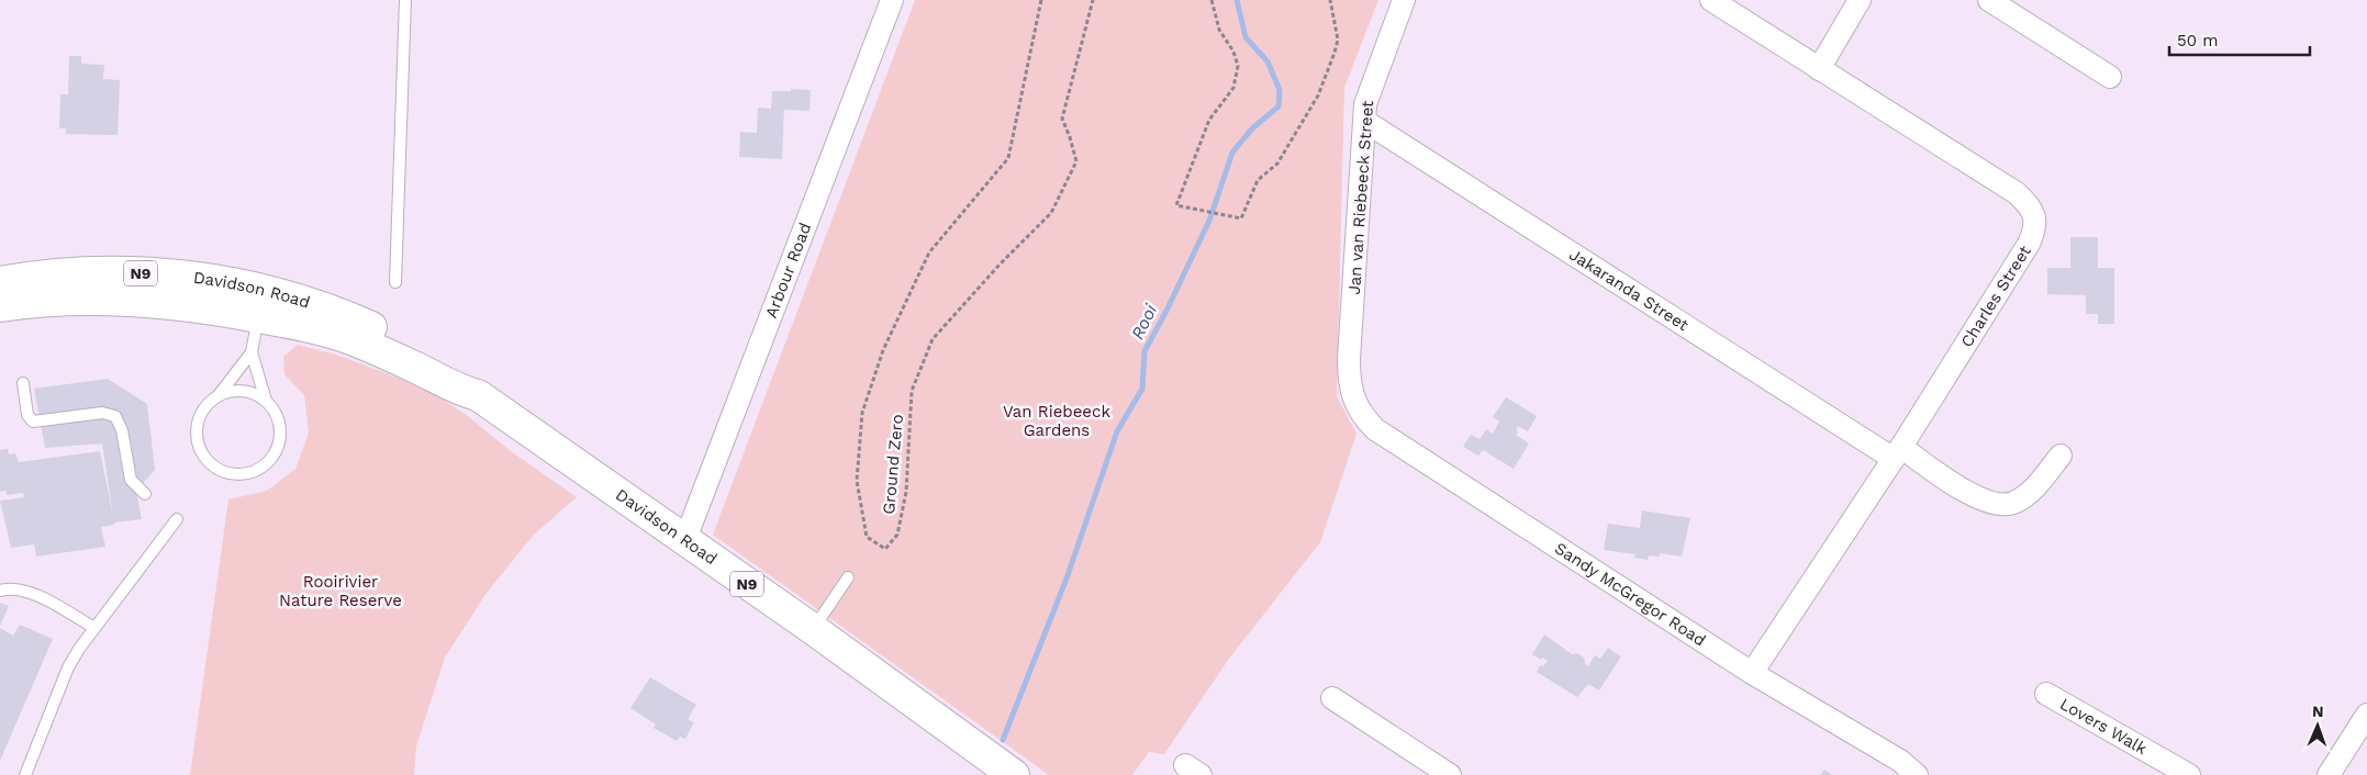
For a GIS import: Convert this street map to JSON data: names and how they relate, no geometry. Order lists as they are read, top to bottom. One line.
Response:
{"streets":{"highway":["N9","Davidson Road"],"street":["Jan van Riebeeck Street","Arbour Road","Jakaranda Street","Charles Street","Sandy McGregor Road","Lovers Walk"],"path":["Ground Zero"]},"crossings":[["Jan van Riebeeck Street","Jakaranda Street"],["Jan van Riebeeck Street","Sandy McGregor Road"],["Arbour Road","Davidson Road"],["Jakaranda Street","Charles Street"],["Charles Street","Sandy McGregor Road"]],"water":["Rooi"],"parks":["Van Riebeeck Gardens","Rooirivier Nature Reserve"],"scale_bar":"50 m","north":"top"}
